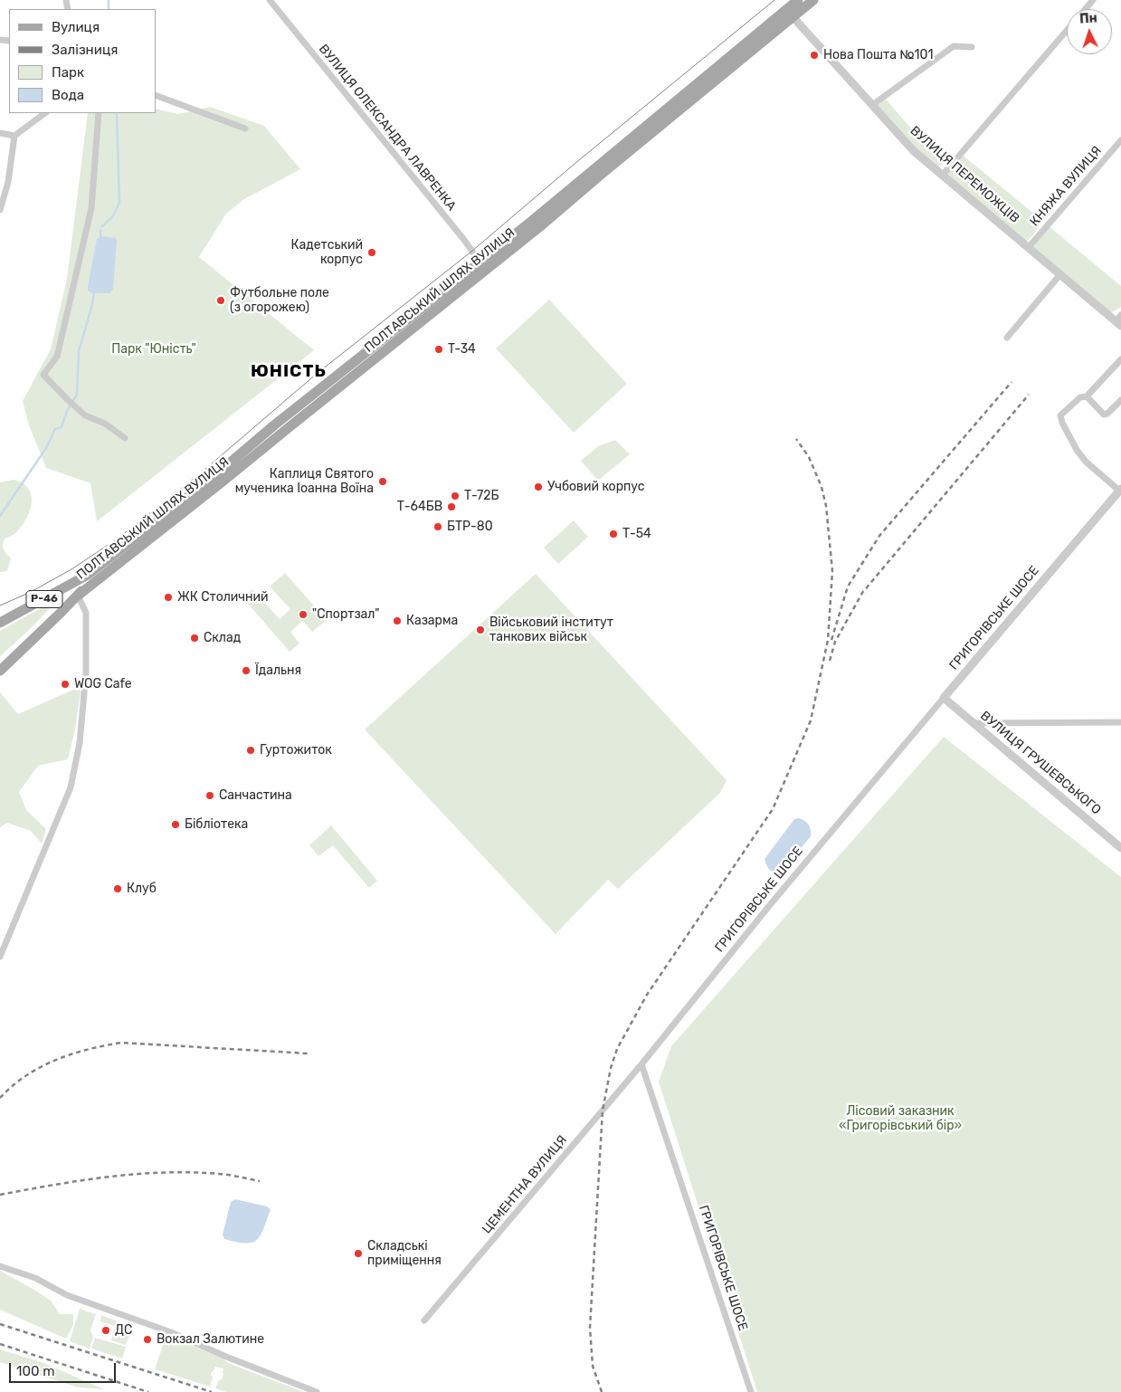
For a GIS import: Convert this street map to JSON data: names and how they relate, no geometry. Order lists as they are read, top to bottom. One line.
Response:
{"streets":{"main road":["ПОЛТАВСЬКИЙ ШЛЯХ ВУЛИЦЯ","Р-46"],"street":["ВУЛИЦЯ ОЛЕКСАНДРА ЛАВРЕНКА","ВУЛИЦЯ ПЕРЕМОЖЦІВ","КНЯЖА ВУЛИЦЯ","ГРИГОРІВСЬКЕ ШОСЕ","ВУЛИЦЯ ГРУШЕВСЬКОГО","ЦЕМЕНТНА ВУЛИЦЯ"]},"crossings":[["ВУЛИЦЯ ОЛЕКСАНДРА ЛАВРЕНКА","ПОЛТАВСЬКИЙ ШЛЯХ ВУЛИЦЯ"],["ВУЛИЦЯ ПЕРЕМОЖЦІВ","КНЯЖА ВУЛИЦЯ"],["ВУЛИЦЯ ПЕРЕМОЖЦІВ","ПОЛТАВСЬКИЙ ШЛЯХ ВУЛИЦЯ"],["ПОЛТАВСЬКИЙ ШЛЯХ ВУЛИЦЯ","Р-46"],["ГРИГОРІВСЬКЕ ШОСЕ","ВУЛИЦЯ ГРУШЕВСЬКОГО"],["ГРИГОРІВСЬКЕ ШОСЕ","ЦЕМЕНТНА ВУЛИЦЯ"]],"districts":["ЮНІСТЬ"],"parks":["Парк \"Юність\"","Лісовий заказник «Григорівський бір»"],"places":["Нова Пошта №101","Кадетський корпус","Футбольне поле (з огорожею)","T-34","Каплиця Святого мученика Іоанна Воїна","Учбовий корпус","Т-72Б","Т-64БВ","БТР-80","Т-54","ЖК Столичний","\"Спортзал\"","Казарма","Військовий інститут танкових військ","Склад","Їдальня","WOG Cafe","Гуртожиток","Санчастина","Бібліотека","Клуб","Складські приміщення","ДС","Вокзал Залютине"],"legend":["Вулиця","Залізниця","Парк","Вода"],"scale_bar":"100 m","north":"top"}
